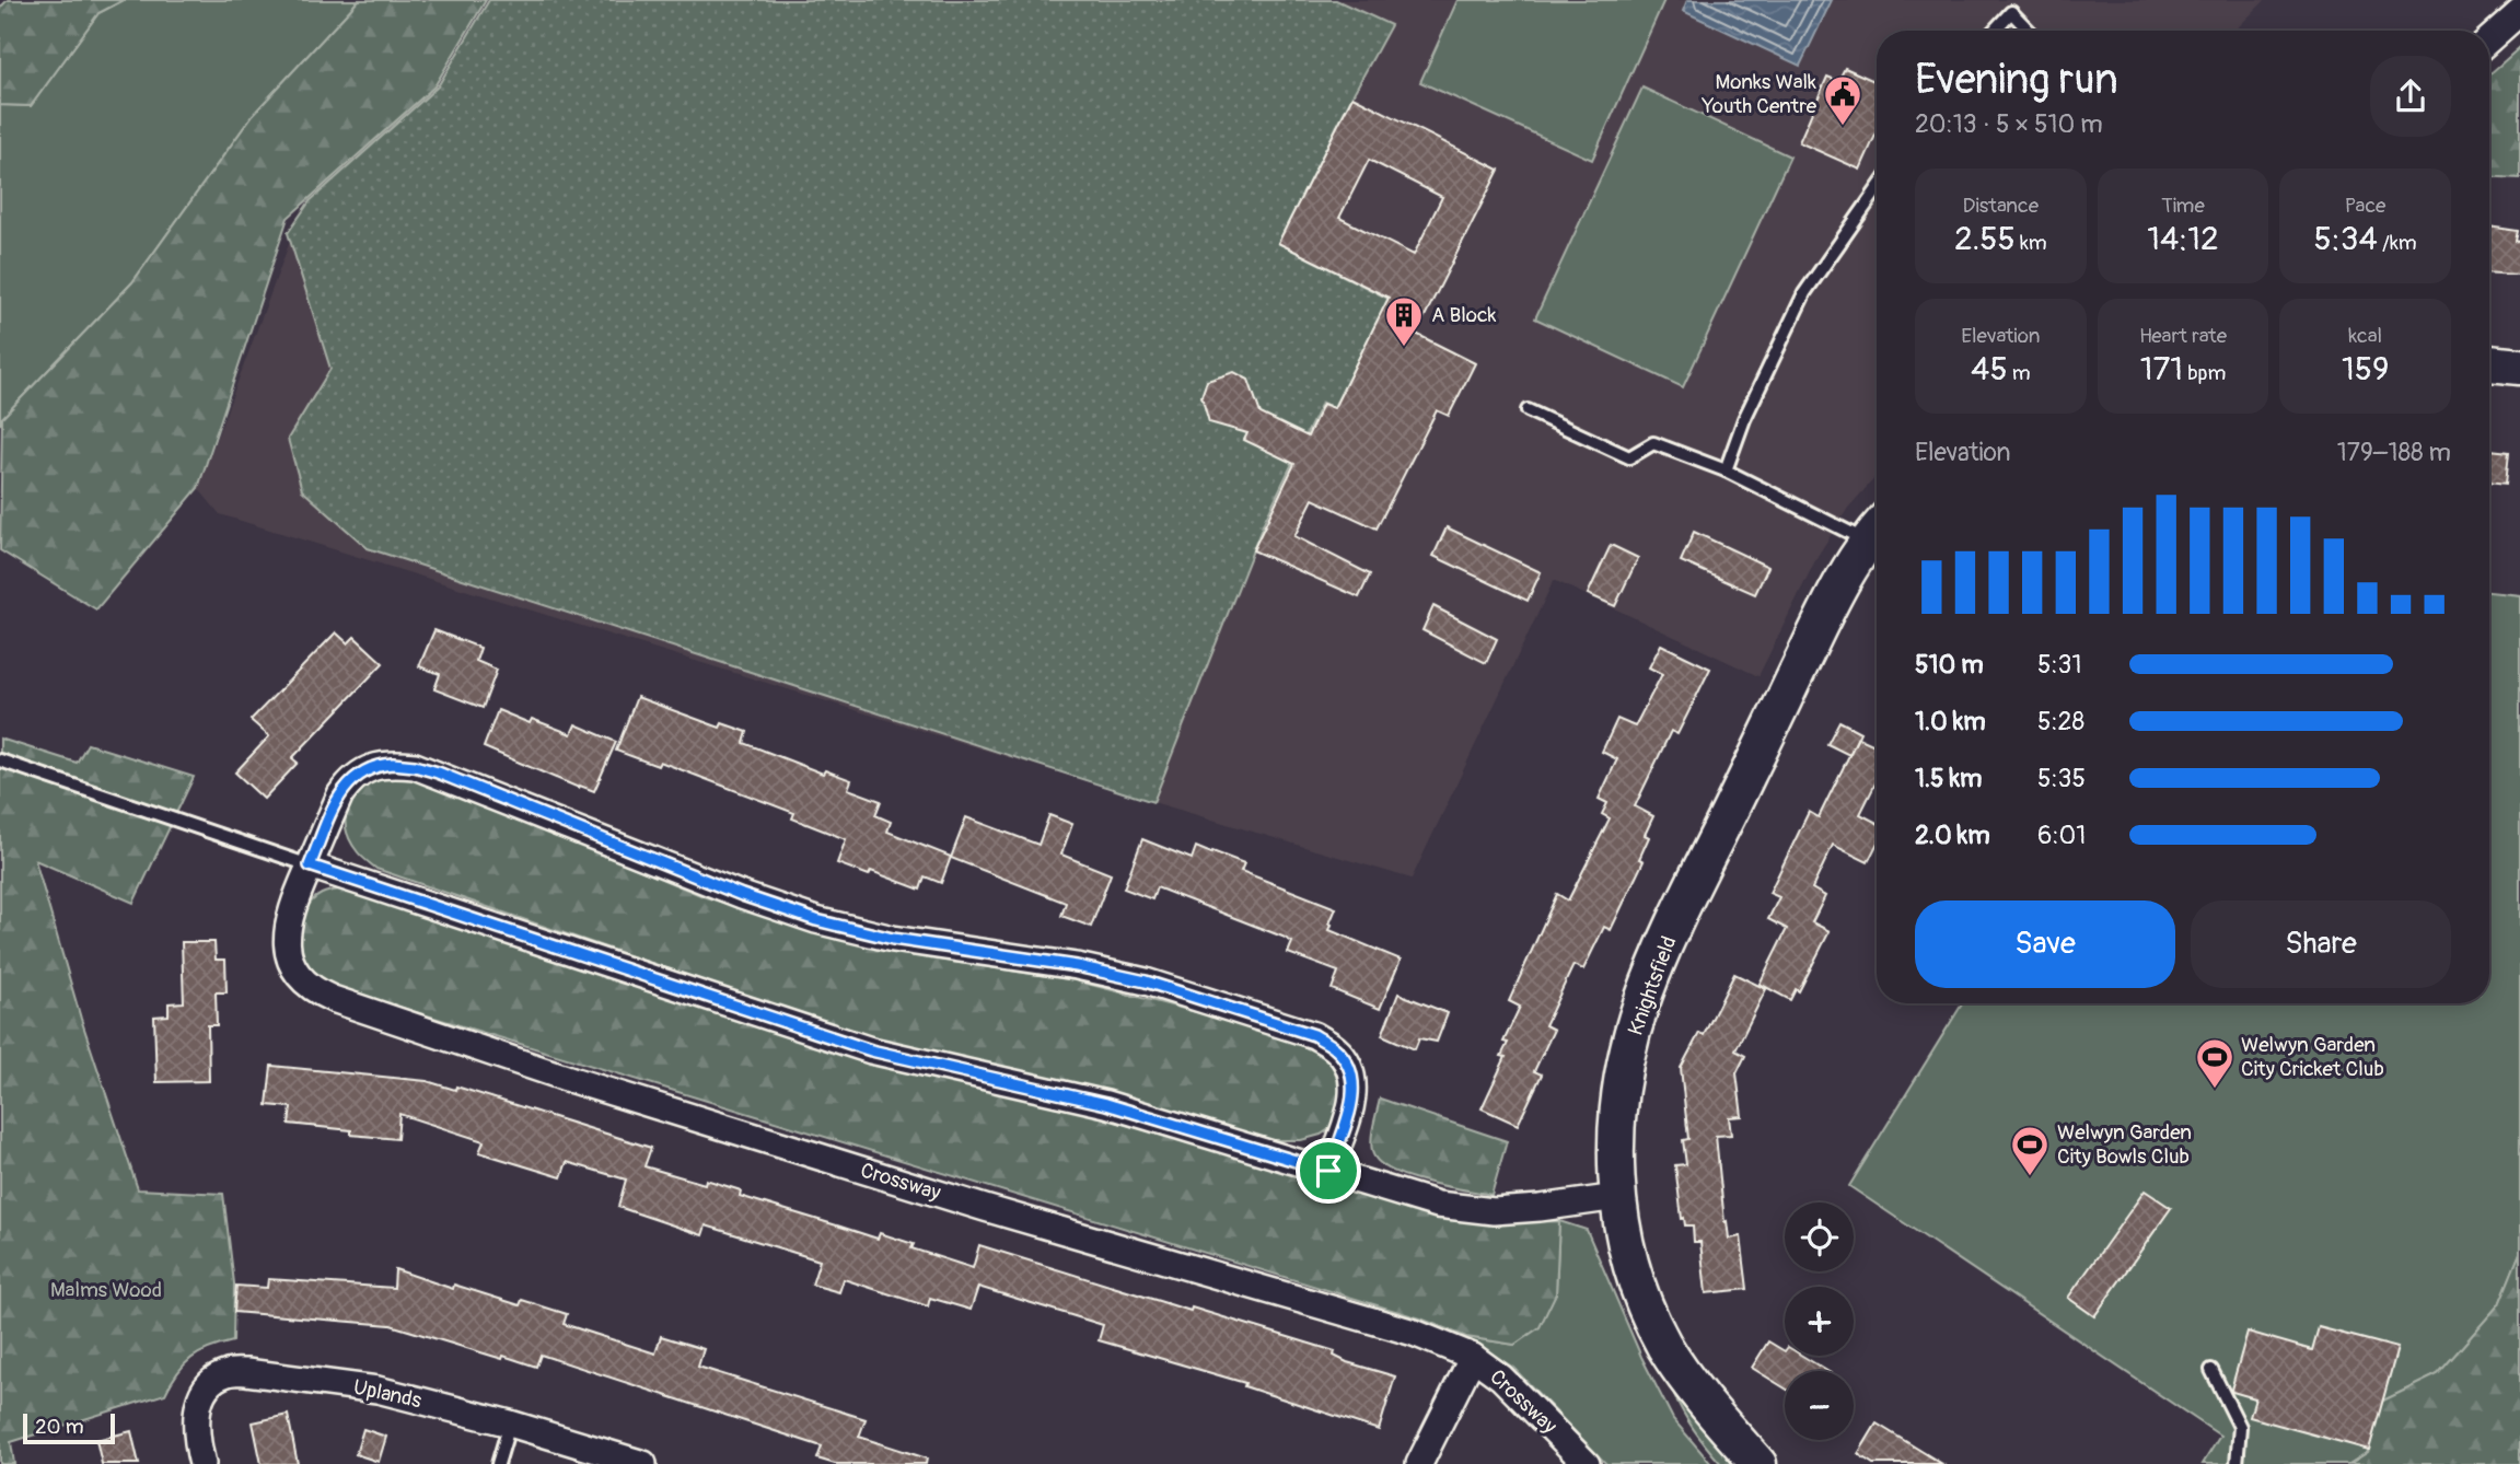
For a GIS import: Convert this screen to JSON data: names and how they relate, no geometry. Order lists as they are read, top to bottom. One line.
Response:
{"streets":{"street":["Knightsfield","Crossway","Uplands"]},"parks":["Malms Wood"],"places":{"public building":["Monks Walk Youth Centre"],"building":["A Block"],"sports":["Welwyn Garden City Cricket Club","Welwyn Garden City Bowls Club"]},"scale_bar":"20 m","page":{"heading":["Evening run","20:13 · 5 × 510 m"],"stats":[["Distance","2.55 km"],["Time","14:12"],["Pace","5:34 /km"],["Elevation","45 m"],["Heart rate","171 bpm"],["kcal","159"]],"chart":["Elevation","179–188 m"],"list":[{"name":"510 m","note":"5:31"},{"name":"1.0 km","note":"5:28"},{"name":"1.5 km","note":"5:35"},{"name":"2.0 km","note":"6:01"}],"buttons":["Save","Share"],"map_buttons":["+","−"],"scale":"20 m"}}
